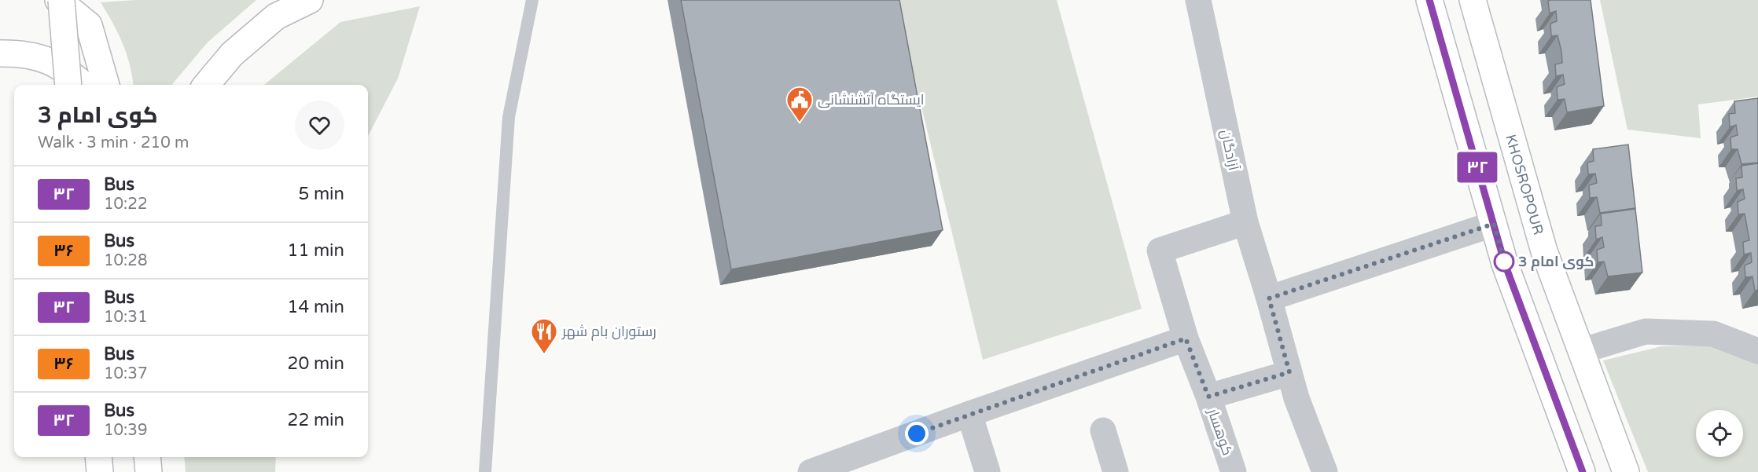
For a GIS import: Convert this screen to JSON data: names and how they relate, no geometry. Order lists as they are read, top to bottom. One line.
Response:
{"streets":{"main road":["KHOSROPOUR"],"street":["آزادگان","کوهسار"]},"crossings":[["آزادگان","کوهسار"]],"places":{"public building":["ایستگاه آتشنشانی"],"other":["کوی امام 3"],"restaurant":["رستوران بام شهر"]},"lines":["bus line ۳۲"],"page":{"on_map":"۳۲","heading":["کوی امام 3","Walk · 3 min · 210 m"],"list":[{"mark":"۳۲","name":"Bus","note":"10:22","value":"5 min"},{"mark":"۳۶","name":"Bus","note":"10:28","value":"11 min"},{"mark":"۳۲","name":"Bus","note":"10:31","value":"14 min"},{"mark":"۳۶","name":"Bus","note":"10:37","value":"20 min"},{"mark":"۳۲","name":"Bus","note":"10:39","value":"22 min"}]}}
